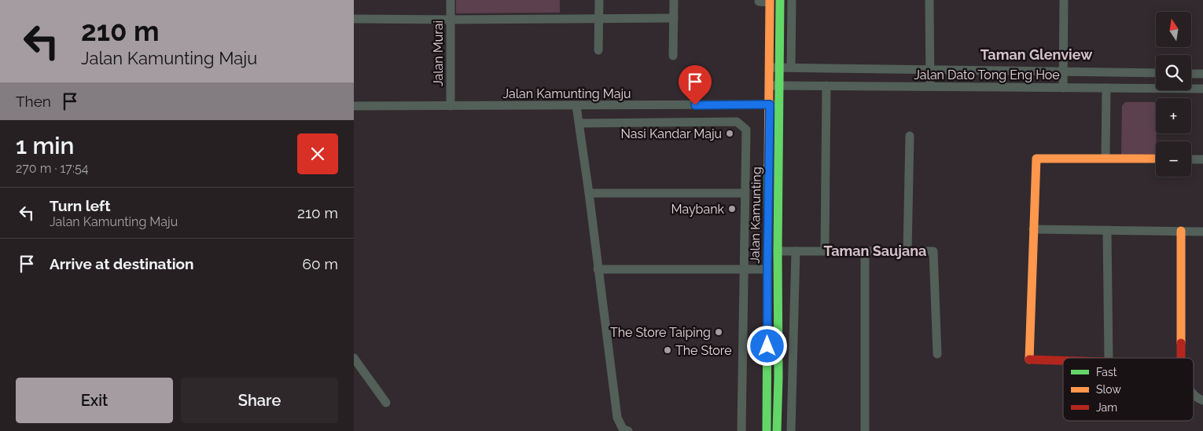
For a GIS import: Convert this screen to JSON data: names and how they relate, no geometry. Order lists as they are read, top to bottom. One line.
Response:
{"streets":{"main road":["Jalan Kamunting"],"street":["Jalan Murai","Jalan Dato Tong Eng Hoe","Jalan Kamunting Maju"]},"crossings":[["Jalan Murai","Jalan Kamunting Maju"],["Jalan Dato Tong Eng Hoe","Jalan Kamunting"],["Jalan Kamunting Maju","Jalan Kamunting"]],"districts":["Taman Glenview","Taman Saujana"],"places":["Nasi Kandar Maju","Maybank","The Store Taiping","The Store"],"legend":["Fast","Slow","Jam"],"north":"top","page":{"turn":["210 m","Jalan Kamunting Maju"],"map_buttons":["+","−"],"then":"Then","heading":["1 min","270 m · 17:54"],"list":[{"name":"Turn left","note":"Jalan Kamunting Maju","value":"210 m"},{"name":"Arrive at destination","value":"60 m"}],"buttons":["Exit","Share"]}}
